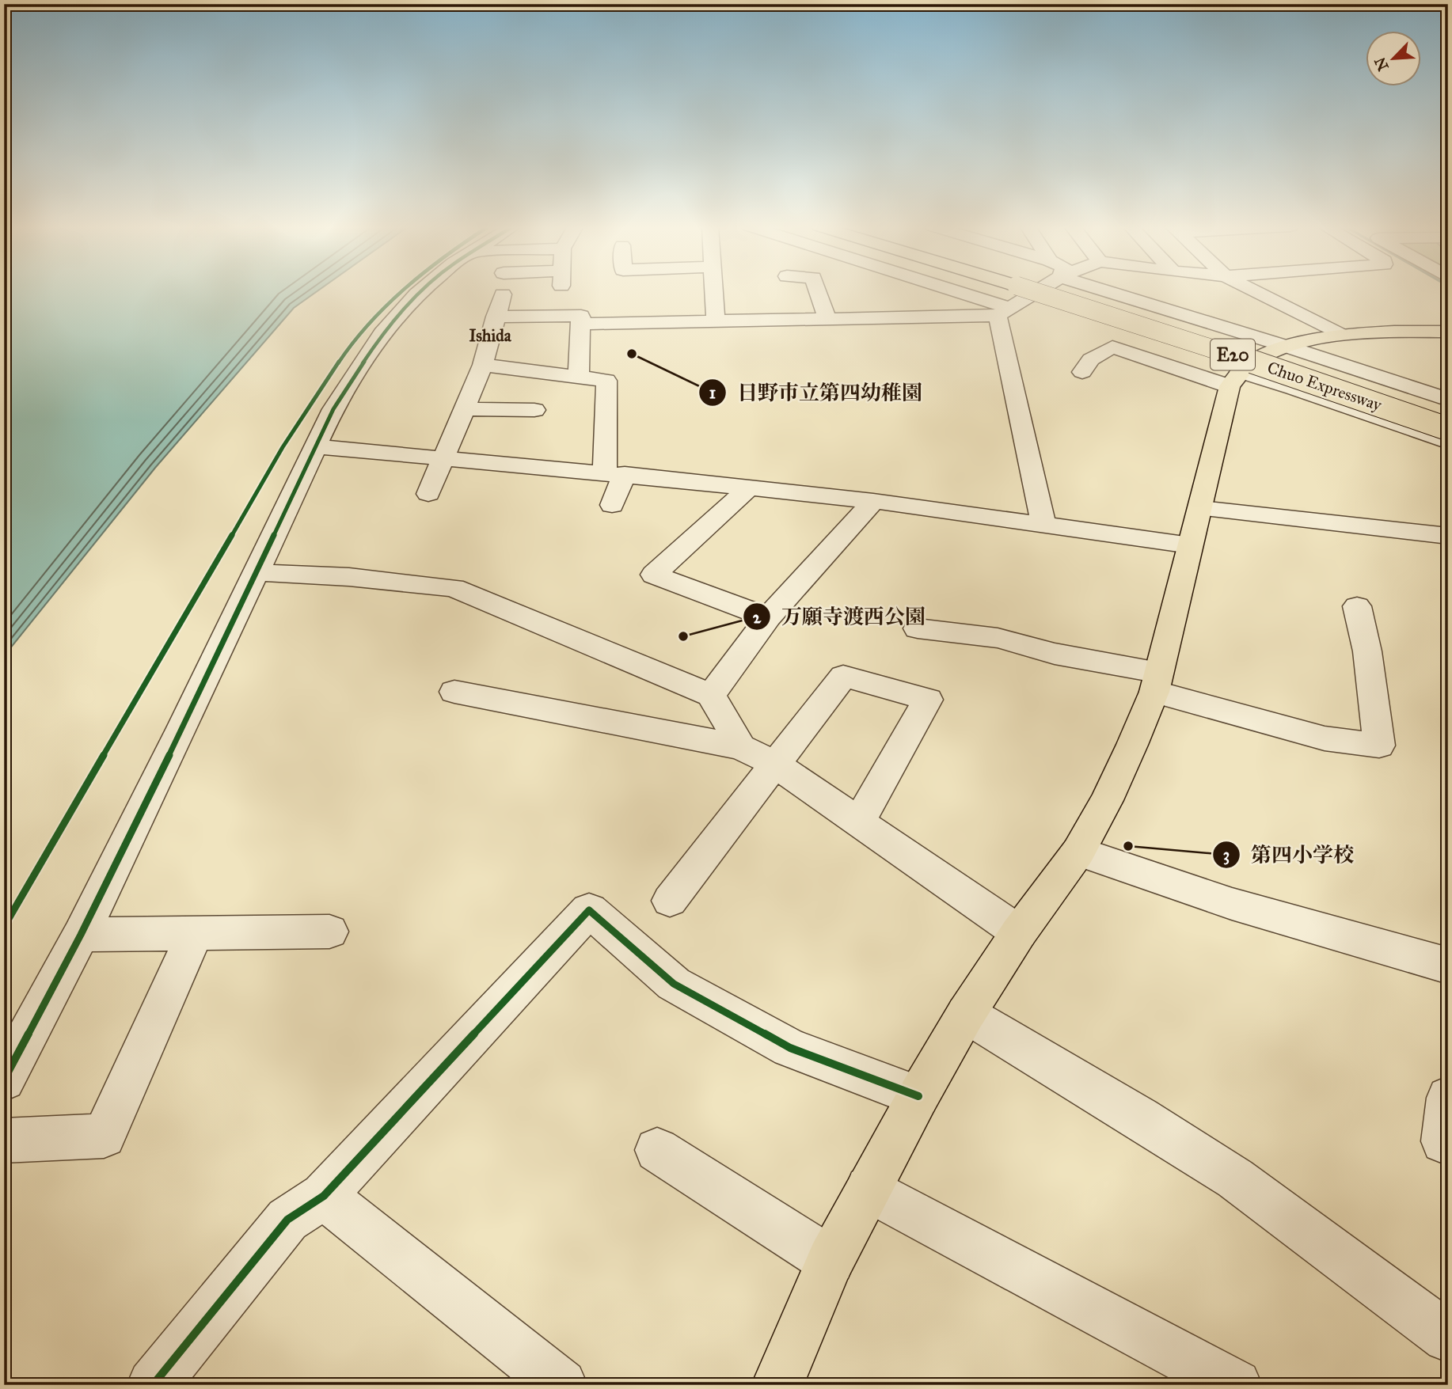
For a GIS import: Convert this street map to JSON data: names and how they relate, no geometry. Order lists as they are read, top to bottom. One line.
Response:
{"streets":{"main road":["E20","Chuo Expressway"]},"districts":["Ishida"],"places":["日野市立第四幼稚園","万願寺渡西公園","第四小学校"],"north":"bottom left"}
